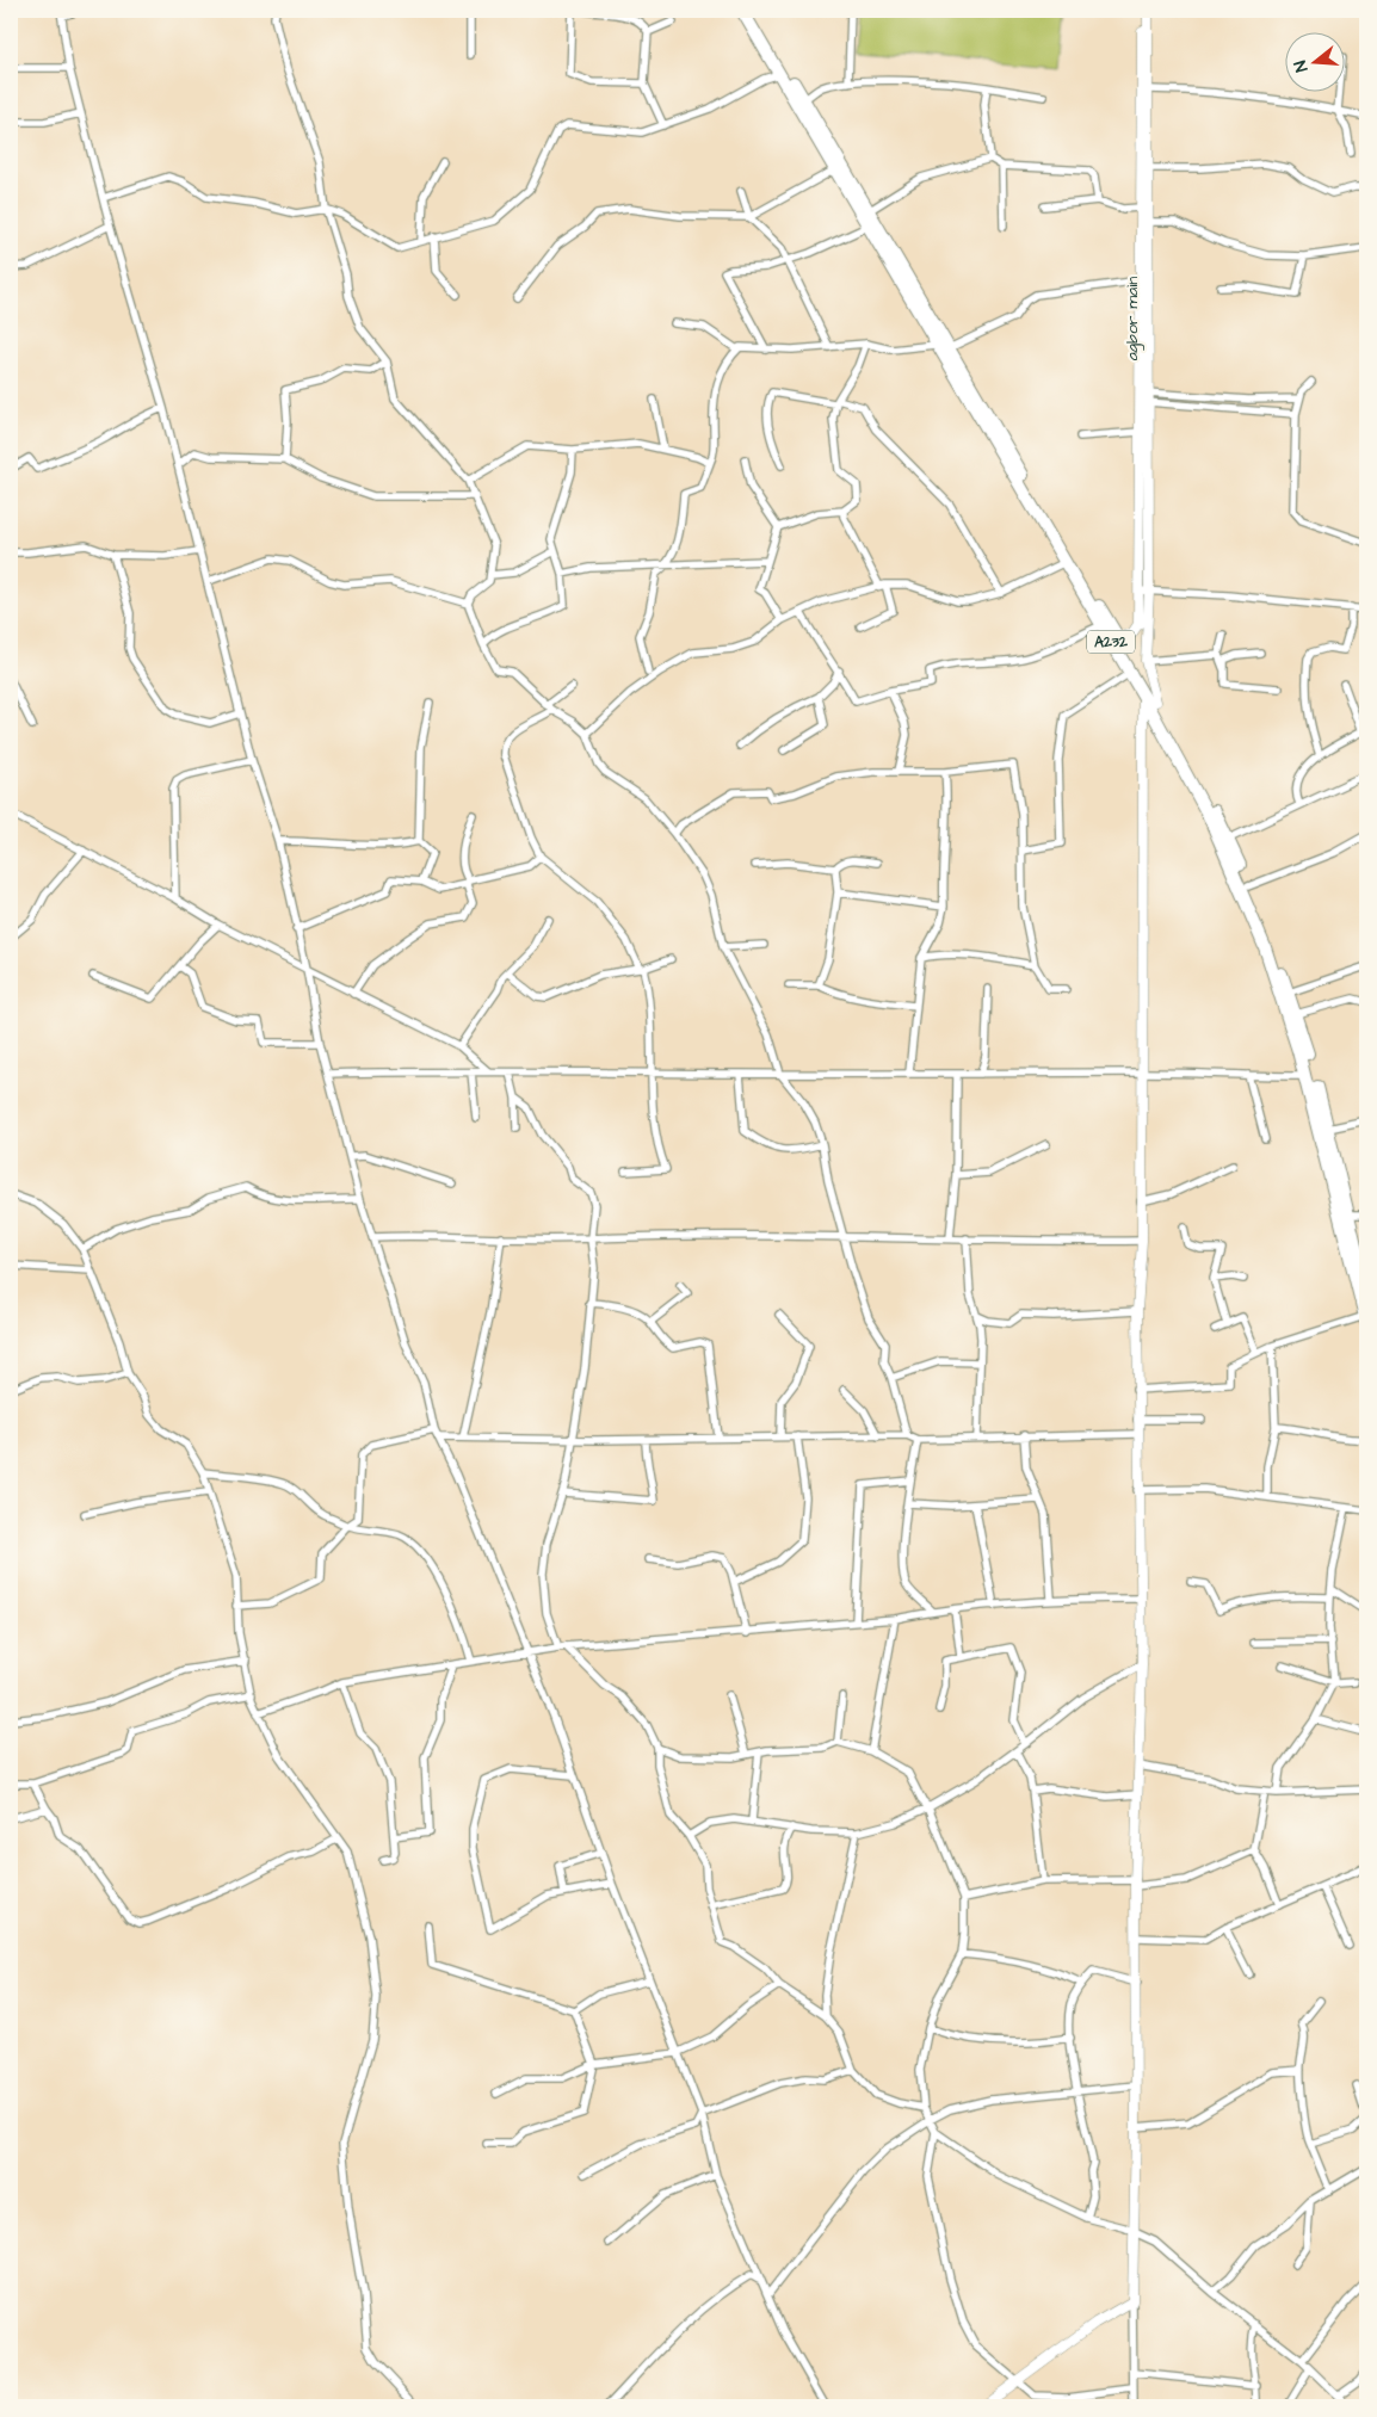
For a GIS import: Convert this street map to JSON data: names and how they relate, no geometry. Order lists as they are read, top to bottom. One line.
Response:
{"streets":{"highway":["A232"],"street":["agbor main"]},"north":"left"}
